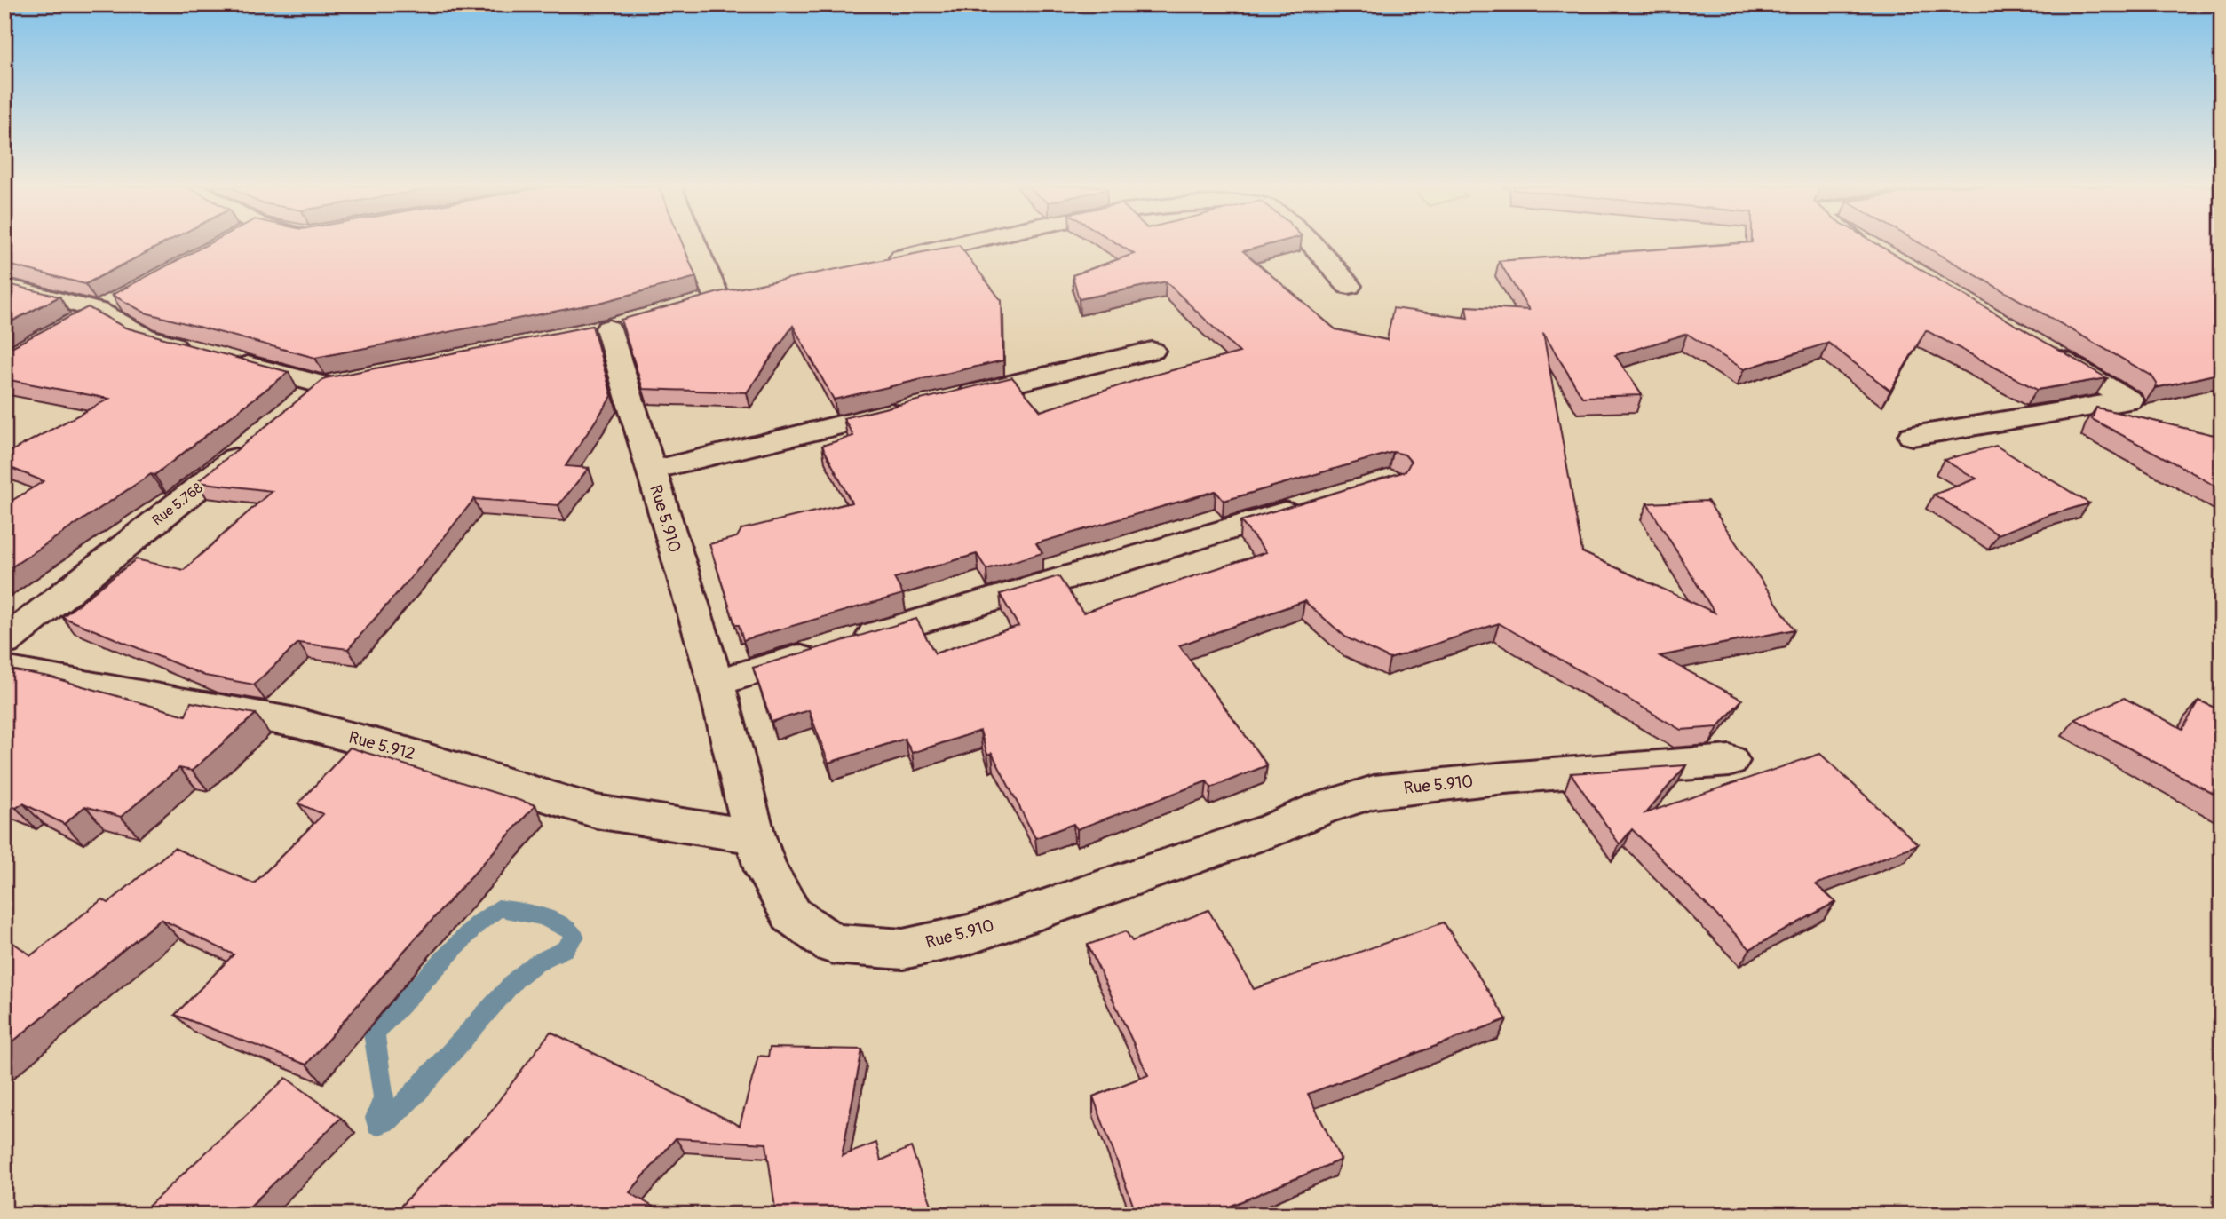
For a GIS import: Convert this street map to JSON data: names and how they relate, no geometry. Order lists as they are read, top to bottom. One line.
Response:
{"streets":{"street":["Rue 5.768","Rue 5.910","Rue 5.912"]},"crossings":[["Rue 5.910","Rue 5.912"]]}
